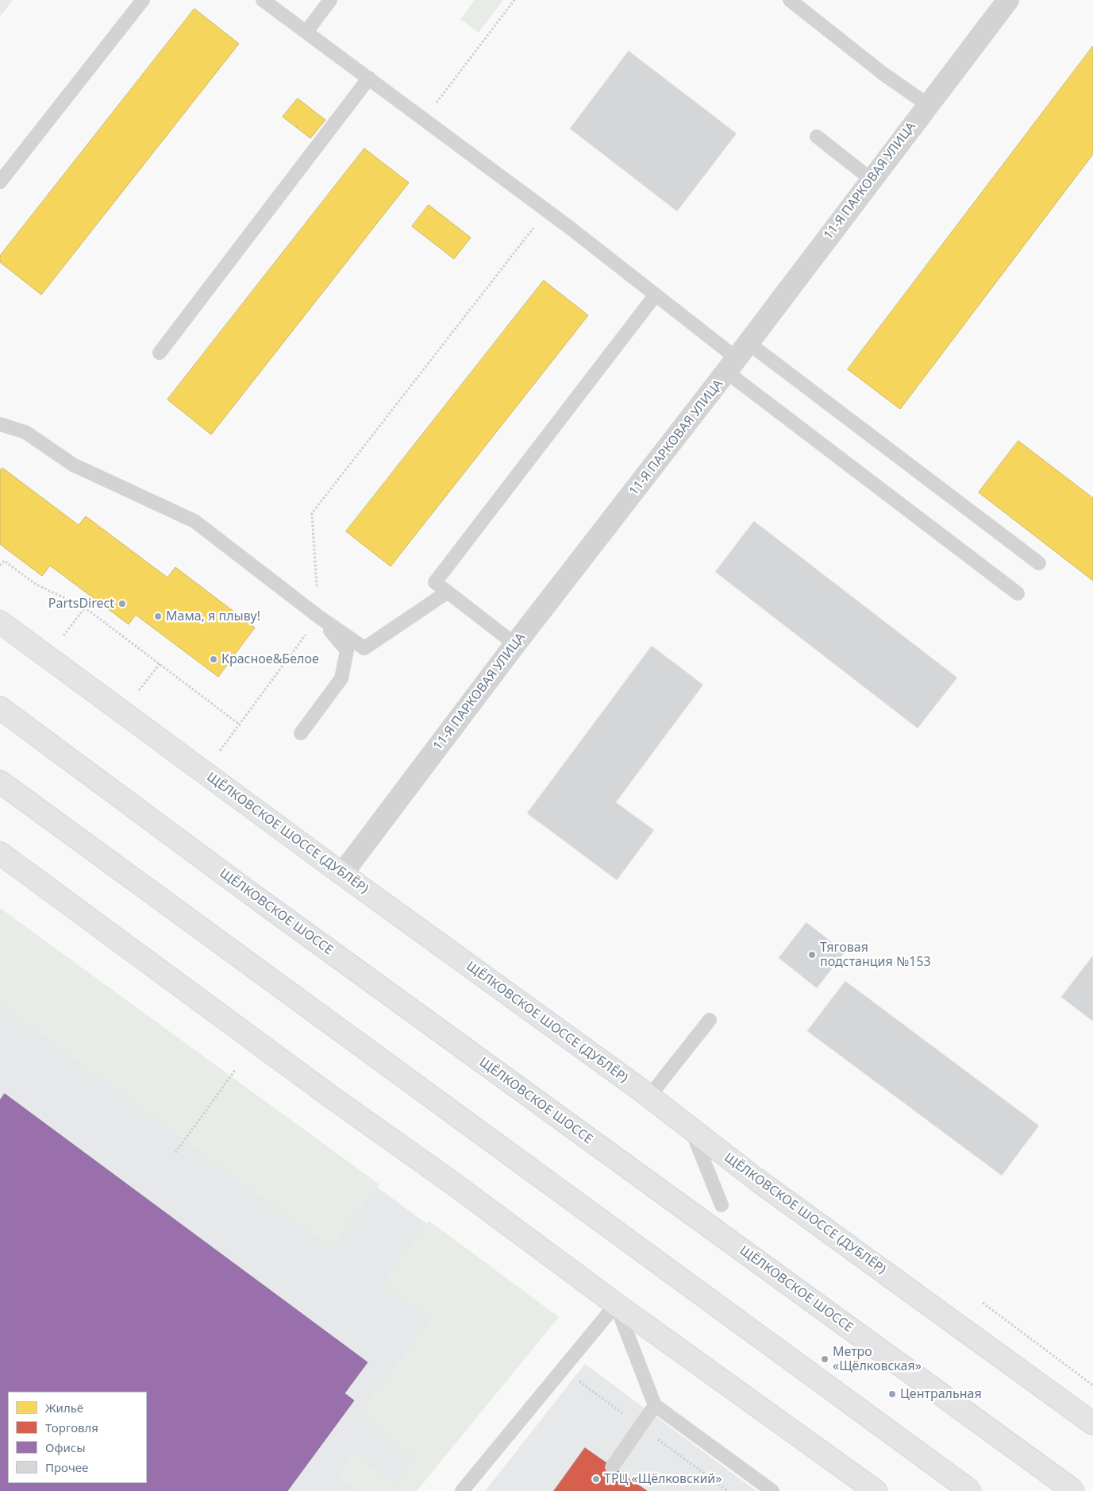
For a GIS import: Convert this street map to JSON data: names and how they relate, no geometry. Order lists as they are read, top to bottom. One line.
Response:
{"streets":{"main road":["ЩЁЛКОВСКОЕ ШОССЕ (ДУБЛЁР)","ЩЁЛКОВСКОЕ ШОССЕ"],"street":["11-Я ПАРКОВАЯ УЛИЦА"]},"crossings":[["11-Я ПАРКОВАЯ УЛИЦА","ЩЁЛКОВСКОЕ ШОССЕ (ДУБЛЁР)"]],"places":["PartsDirect","Мама, я плыву!","Красное&Белое","Тяговая подстанция №153","Метро «Щёлковская»","Центральная","ТРЦ «Щёлковский»"],"legend":["Жильё","Торговля","Офисы","Прочее"]}
